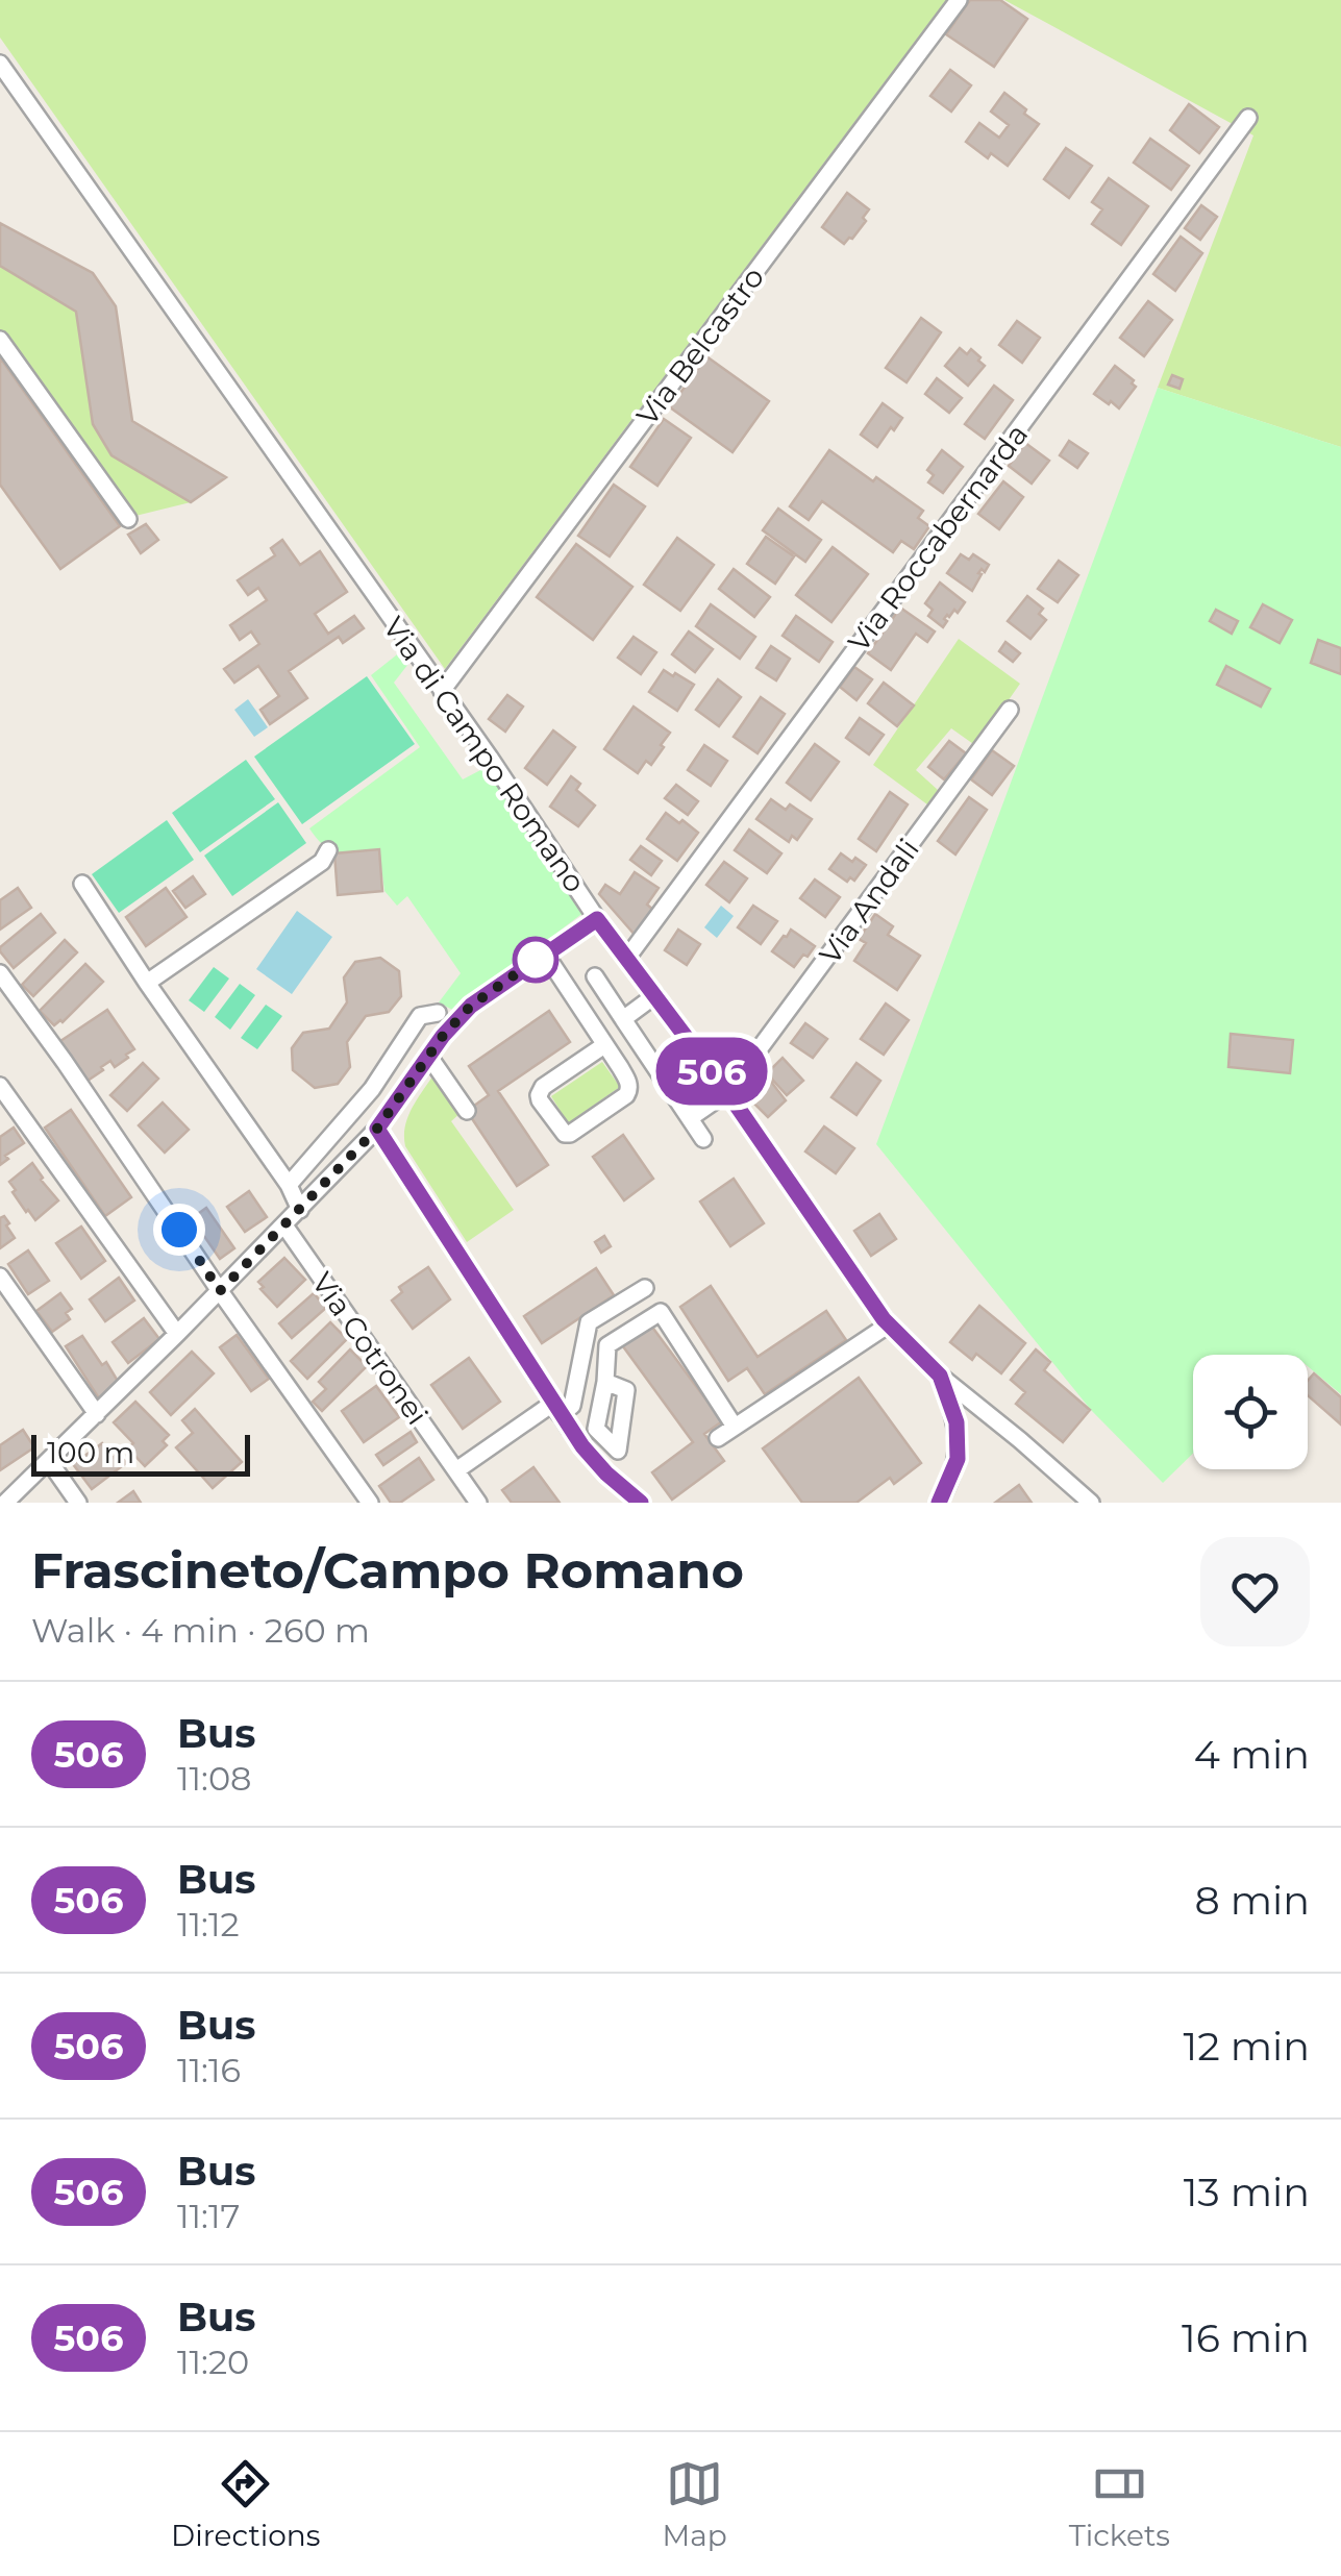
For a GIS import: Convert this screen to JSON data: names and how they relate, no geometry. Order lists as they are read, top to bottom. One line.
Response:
{"streets":{"street":["Via Belcastro","Via Roccabernarda","Via di Campo Romano","Via Andali","Via Cotronei"]},"crossings":[["Via Belcastro","Via di Campo Romano"],["Via Roccabernarda","Via di Campo Romano"],["Via di Campo Romano","Via Andali"]],"lines":["bus line 506"],"scale_bar":"100 m","page":{"on_map":"506","scale":"100 m","heading":["Frascineto/Campo Romano","Walk · 4 min · 260 m"],"list":[{"mark":"506","name":"Bus","note":"11:08","value":"4 min"},{"mark":"506","name":"Bus","note":"11:12","value":"8 min"},{"mark":"506","name":"Bus","note":"11:16","value":"12 min"},{"mark":"506","name":"Bus","note":"11:17","value":"13 min"},{"mark":"506","name":"Bus","note":"11:20","value":"16 min"}],"tabs":["Directions","Map","Tickets"]}}
